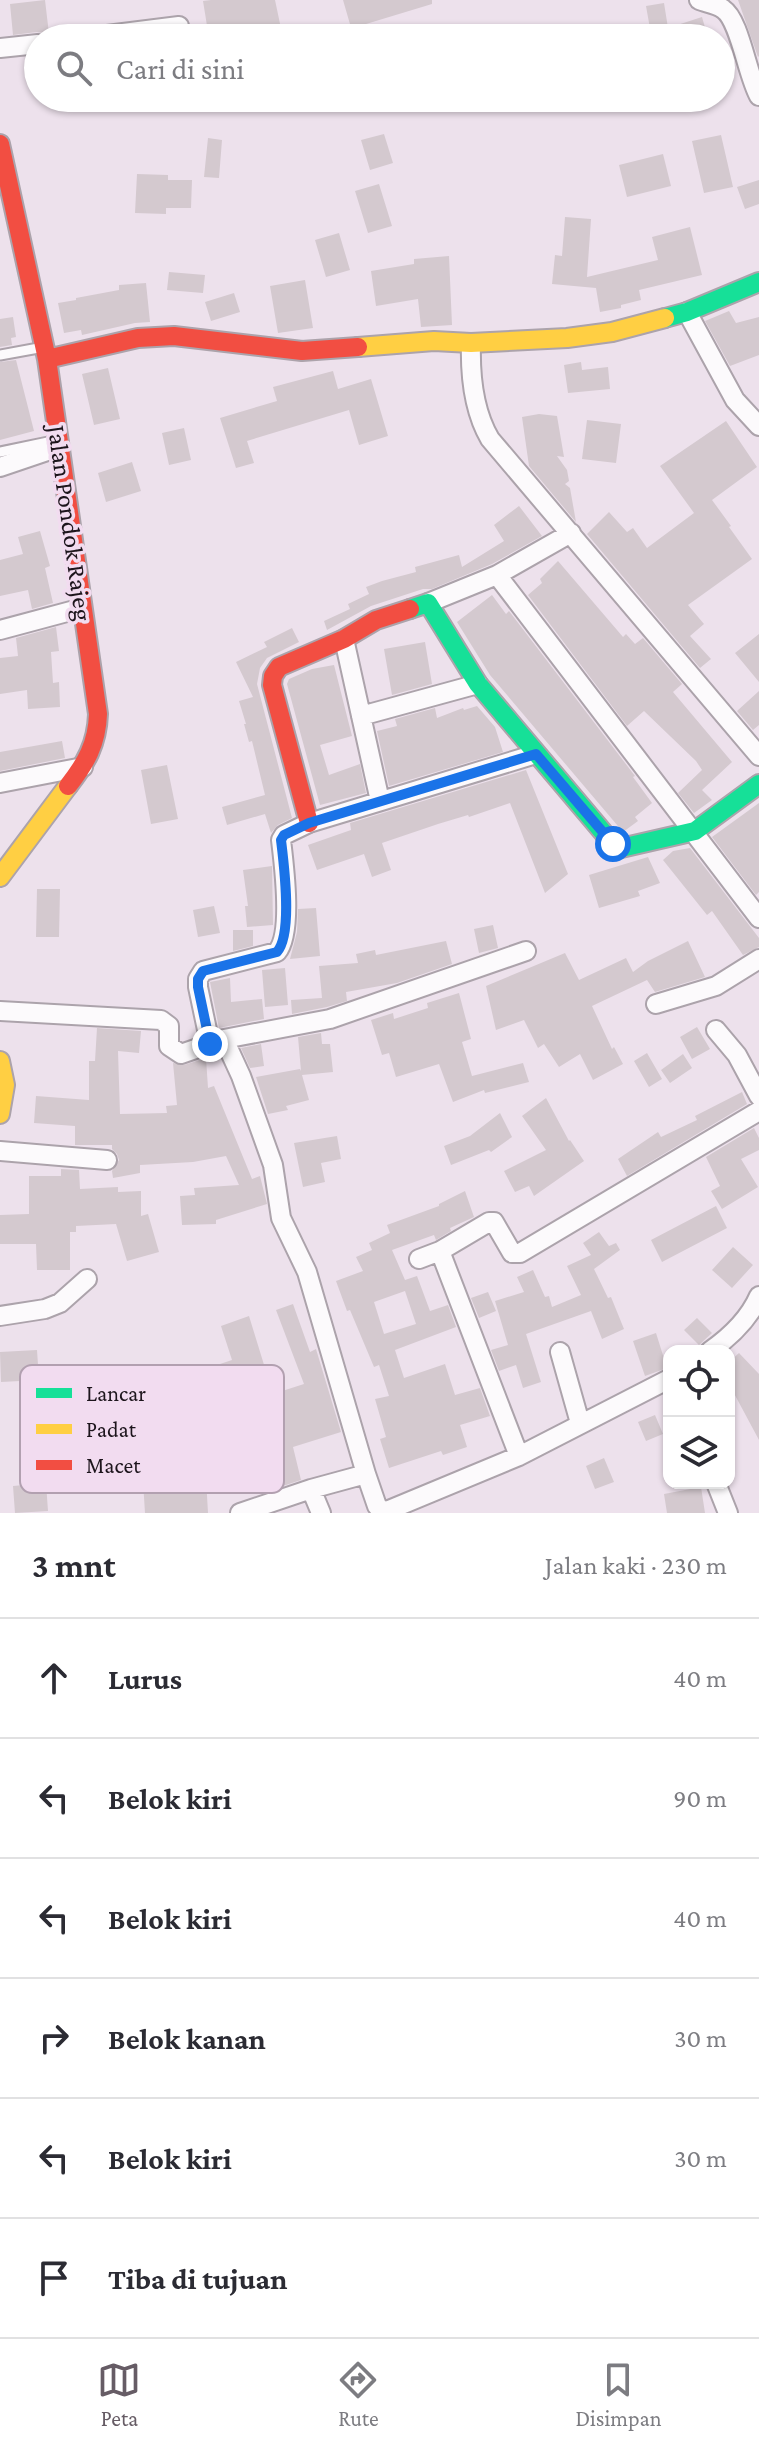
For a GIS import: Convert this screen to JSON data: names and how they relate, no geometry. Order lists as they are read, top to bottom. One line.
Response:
{"streets":{"street":["Jalan Pondok Rajeg"]},"legend":["Lancar","Padat","Macet"],"page":{"search":"Cari di sini","heading":["3 mnt","Jalan kaki · 230 m"],"list":[["Lurus","40 m"],["Belok kiri","90 m"],["Belok kiri","40 m"],["Belok kanan","30 m"],["Belok kiri","30 m"],"Tiba di tujuan"],"nav":["Peta","Rute","Disimpan"]}}
